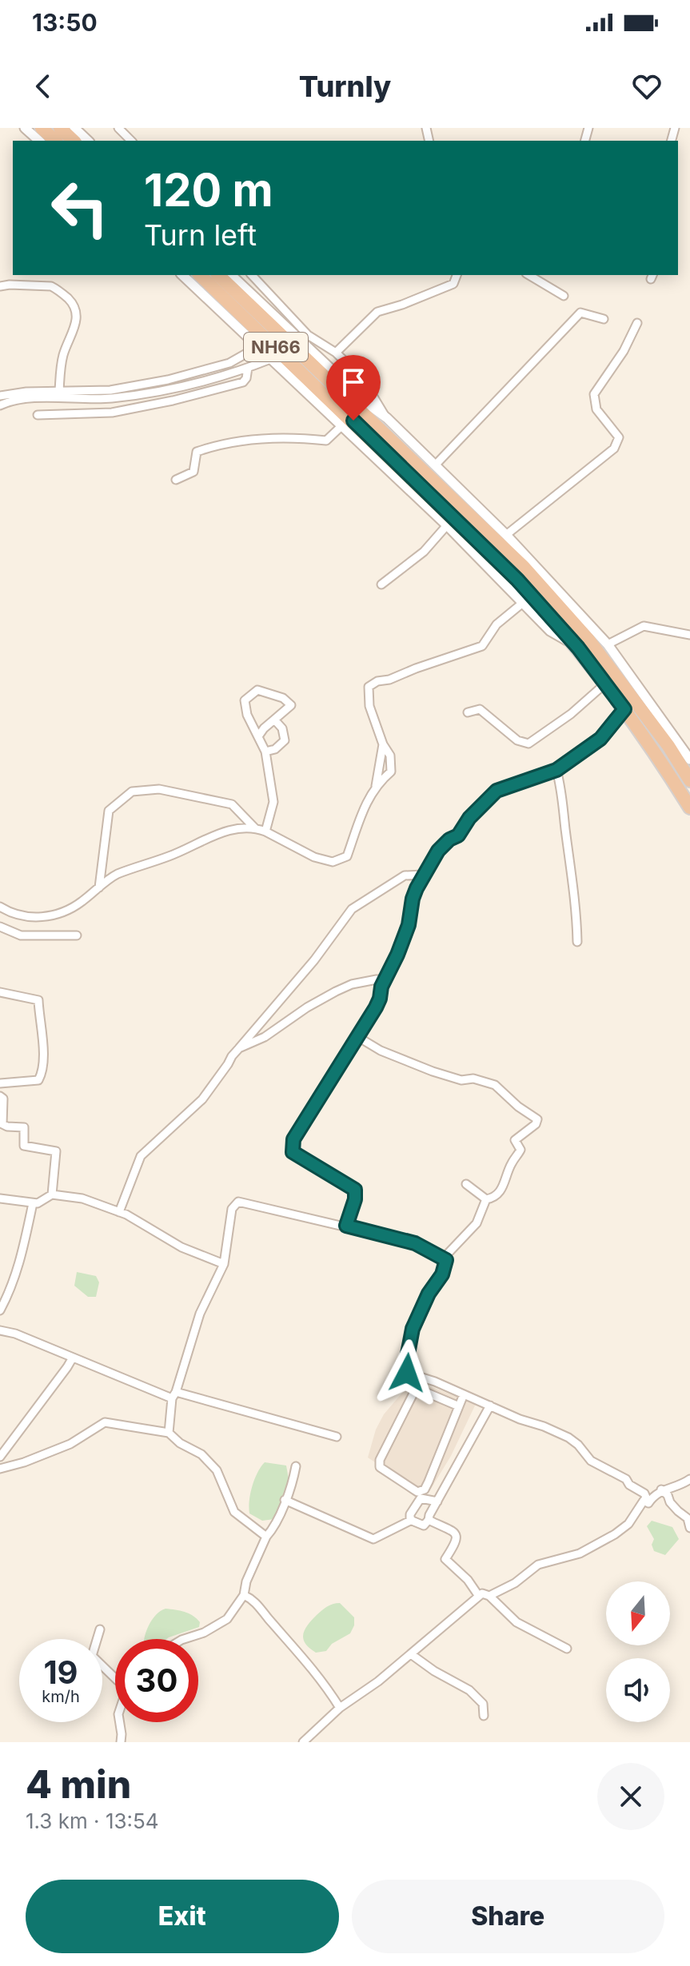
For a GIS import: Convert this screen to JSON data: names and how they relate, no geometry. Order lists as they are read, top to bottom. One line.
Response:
{"streets":{"highway":["NH66"]},"north":"bottom","page":{"status":"13:50","header":"Turnly","turn":["120 m","Turn left"],"speed":"19 km/h","limit":"30","heading":["4 min","1.3 km · 13:54"],"buttons":["Exit","Share"]}}
